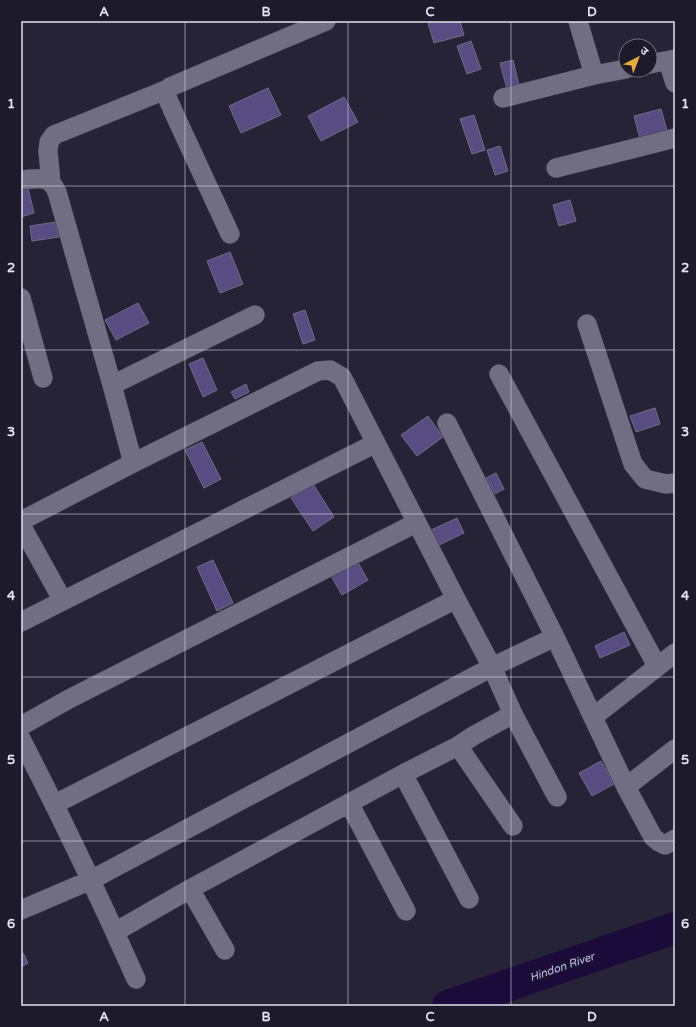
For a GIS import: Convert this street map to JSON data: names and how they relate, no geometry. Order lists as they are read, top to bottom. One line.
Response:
{"water":["Hindon River"],"north":"top right","grid":{"columns":["A","B","C","D"],"rows":["1","2","3","4","5","6"]}}
